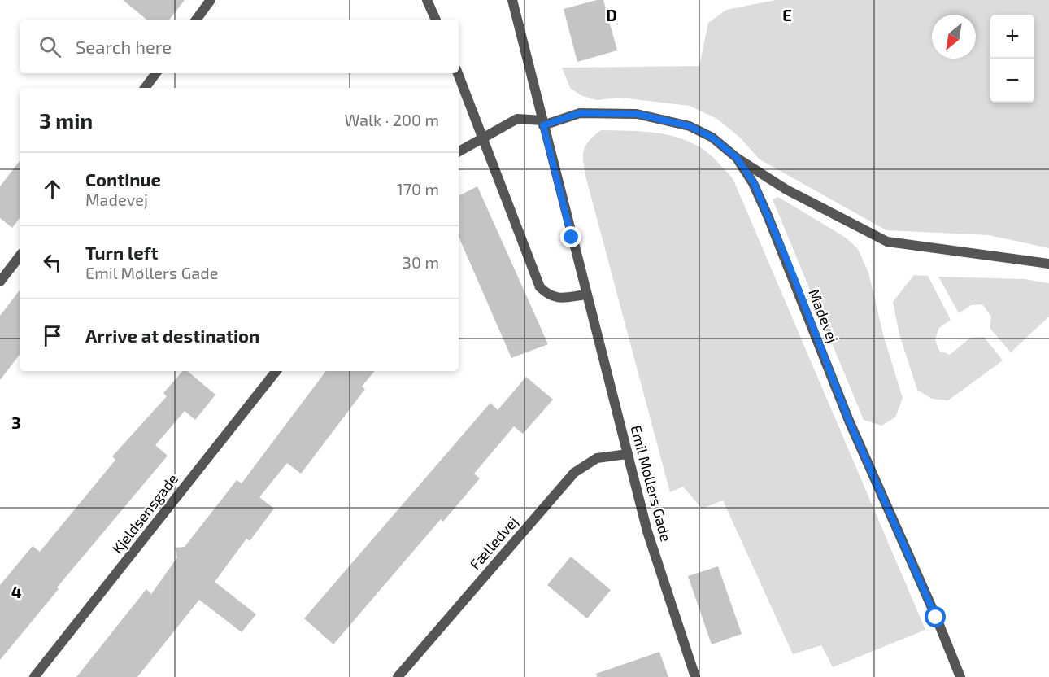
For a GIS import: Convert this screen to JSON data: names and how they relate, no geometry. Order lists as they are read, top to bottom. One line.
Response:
{"streets":{"street":["Madevej","Emil Møllers Gade","Kjeldsensgade","Fælledvej"]},"crossings":[["Madevej","Emil Møllers Gade"],["Emil Møllers Gade","Fælledvej"]],"north":"bottom left","page":{"map_buttons":["+","−"],"search":"Search here","heading":["3 min","Walk · 200 m"],"list":[["Continue","Madevej","170 m"],["Turn left","Emil Møllers Gade","30 m"],"Arrive at destination"]},"grid":{"columns":["D","E"],"rows":["3","4"]}}
